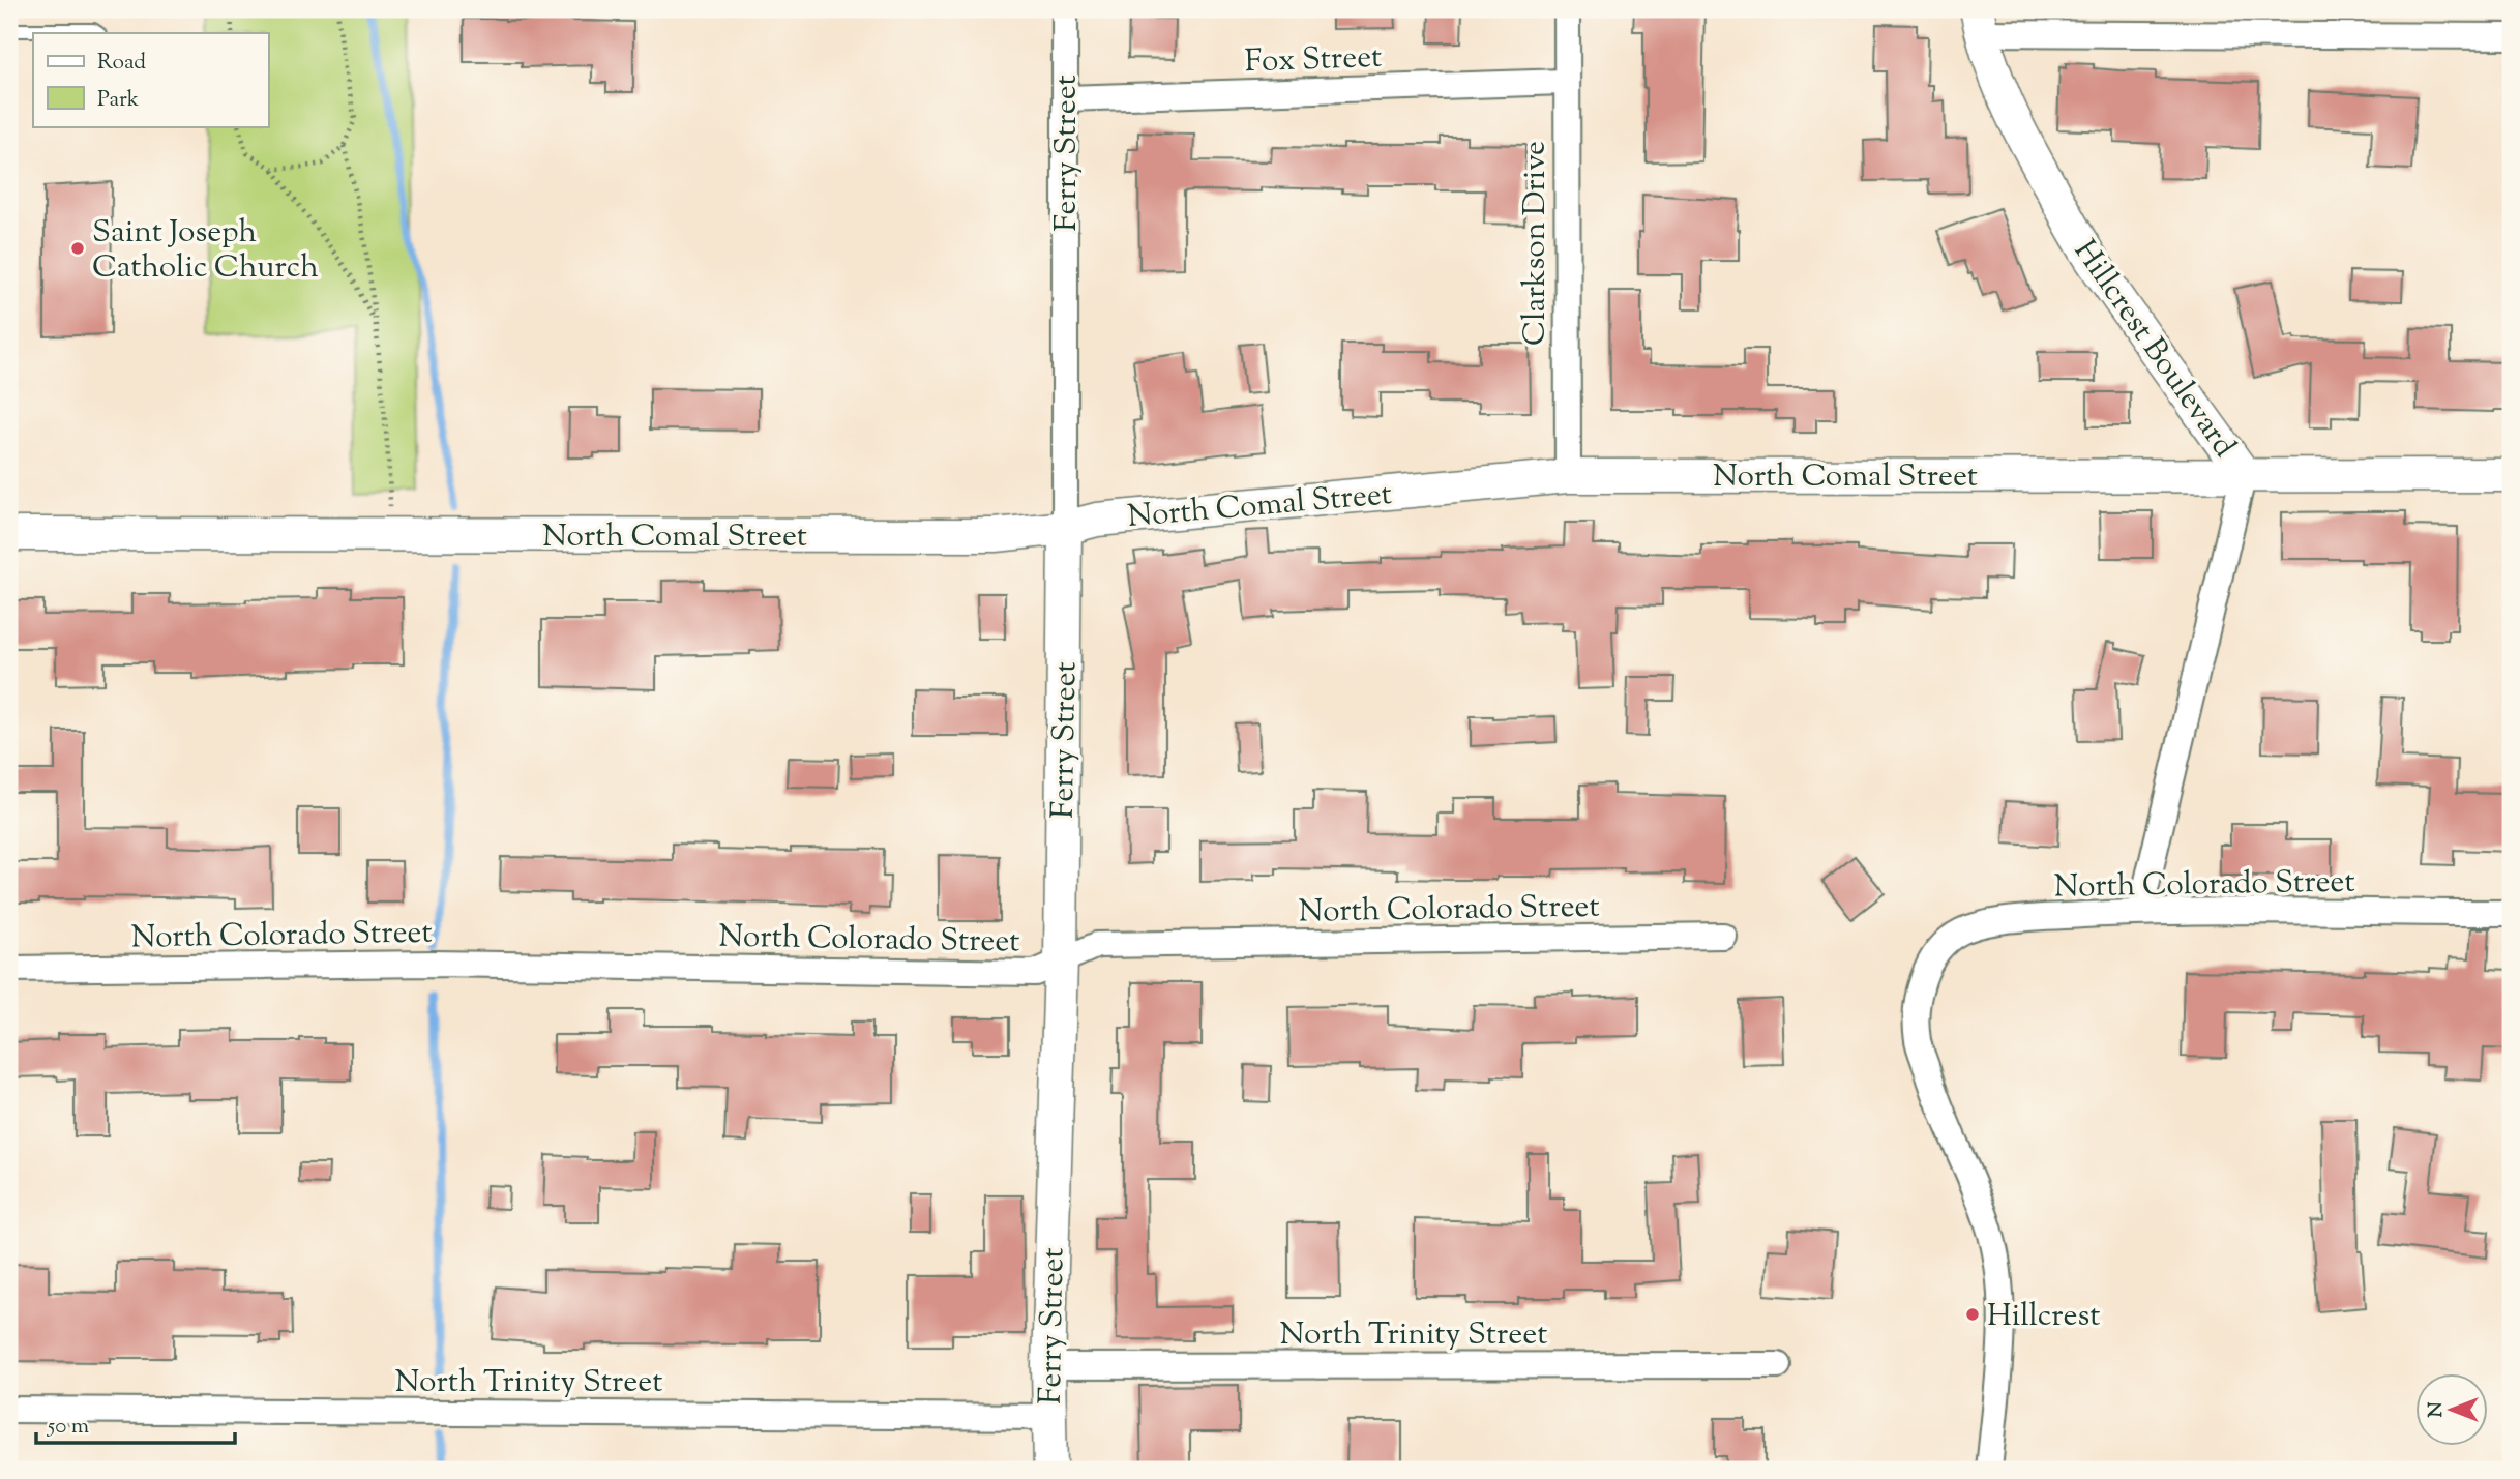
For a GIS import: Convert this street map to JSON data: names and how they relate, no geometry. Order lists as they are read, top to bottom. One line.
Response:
{"streets":{"street":["Fox Street","Ferry Street","Clarkson Drive","Hillcrest Boulevard","North Comal Street","North Colorado Street","North Trinity Street"]},"crossings":[["Fox Street","Ferry Street"],["Fox Street","Clarkson Drive"],["Ferry Street","North Comal Street"],["Ferry Street","North Colorado Street"],["Ferry Street","North Trinity Street"],["Clarkson Drive","North Comal Street"],["Hillcrest Boulevard","North Comal Street"],["Hillcrest Boulevard","North Colorado Street"]],"places":["Saint Joseph Catholic Church","Hillcrest"],"legend":["Road","Park"],"scale_bar":"50 m","north":"left"}
